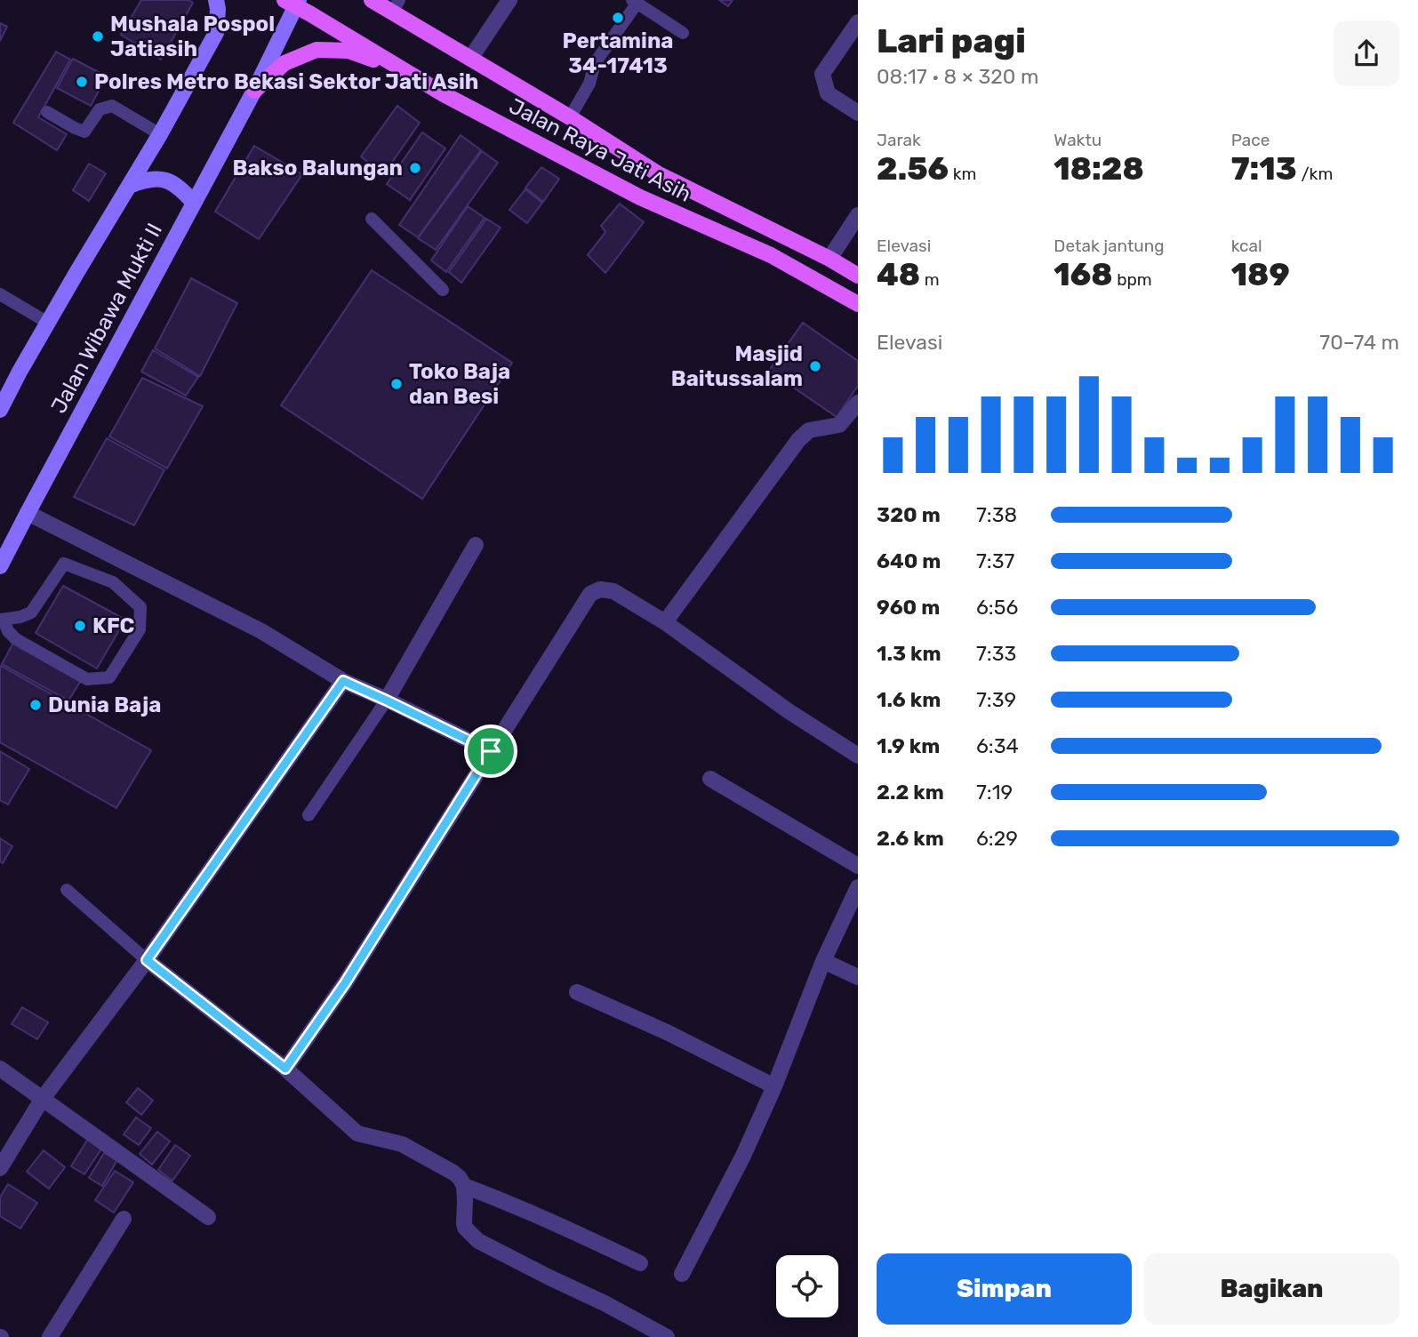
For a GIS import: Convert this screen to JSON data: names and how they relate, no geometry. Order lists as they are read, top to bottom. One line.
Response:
{"streets":{"main road":["Jalan Raya Jati Asih","Jalan Wibawa Mukti II"]},"crossings":[["Jalan Raya Jati Asih","Jalan Wibawa Mukti II"]],"places":["Pertamina 34-17413","Mushala Pospol Jatiasih","Polres Metro Bekasi Sektor Jati Asih","Bakso Balungan","Masjid Baitussalam","Toko Baja dan Besi","KFC","Dunia Baja"],"page":{"heading":["Lari pagi","08:17 · 8 × 320 m"],"stats":[["Jarak","2.56 km"],["Waktu","18:28"],["Pace","7:13 /km"],["Elevasi","48 m"],["Detak jantung","168 bpm"],["kcal","189"]],"chart":["Elevasi","70–74 m"],"list":[{"name":"320 m","note":"7:38"},{"name":"640 m","note":"7:37"},{"name":"960 m","note":"6:56"},{"name":"1.3 km","note":"7:33"},{"name":"1.6 km","note":"7:39"},{"name":"1.9 km","note":"6:34"},{"name":"2.2 km","note":"7:19"},{"name":"2.6 km","note":"6:29"}],"buttons":["Simpan","Bagikan"]}}
